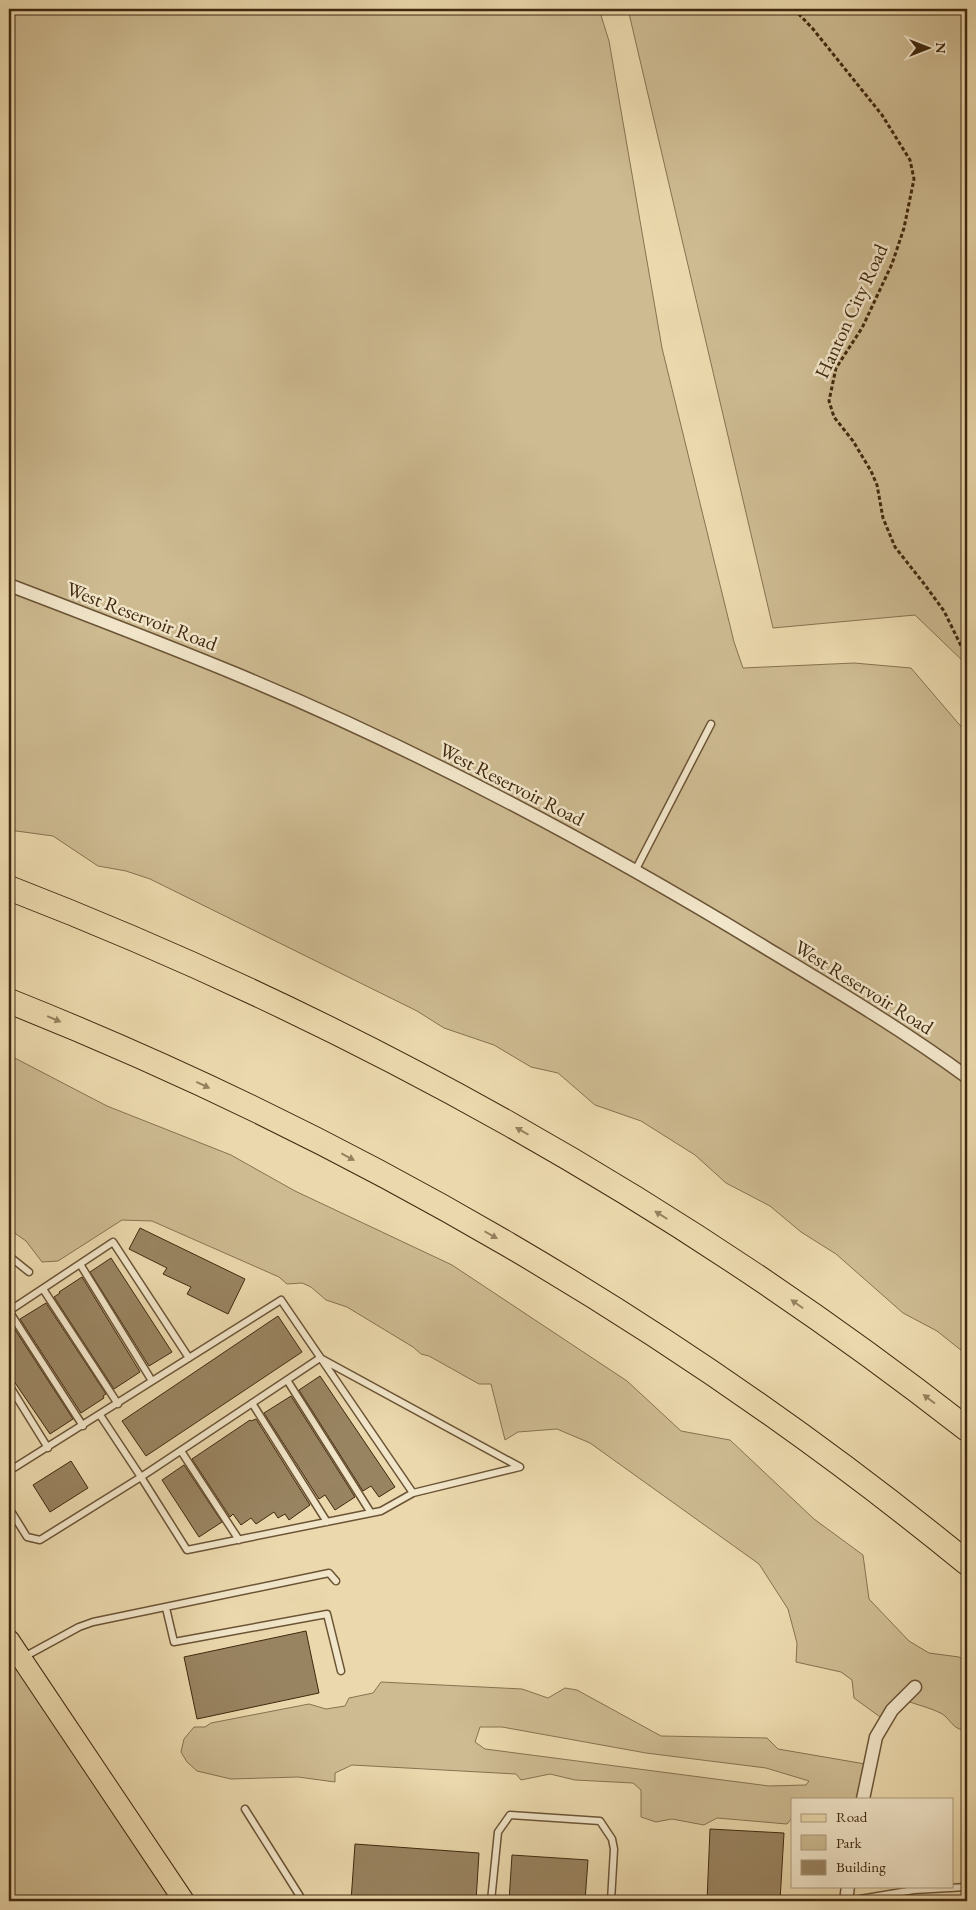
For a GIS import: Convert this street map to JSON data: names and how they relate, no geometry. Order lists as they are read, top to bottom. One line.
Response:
{"streets":{"street":["West Reservoir Road"],"path":["Hanton City Road"]},"legend":["Road","Park","Building"],"north":"right"}
